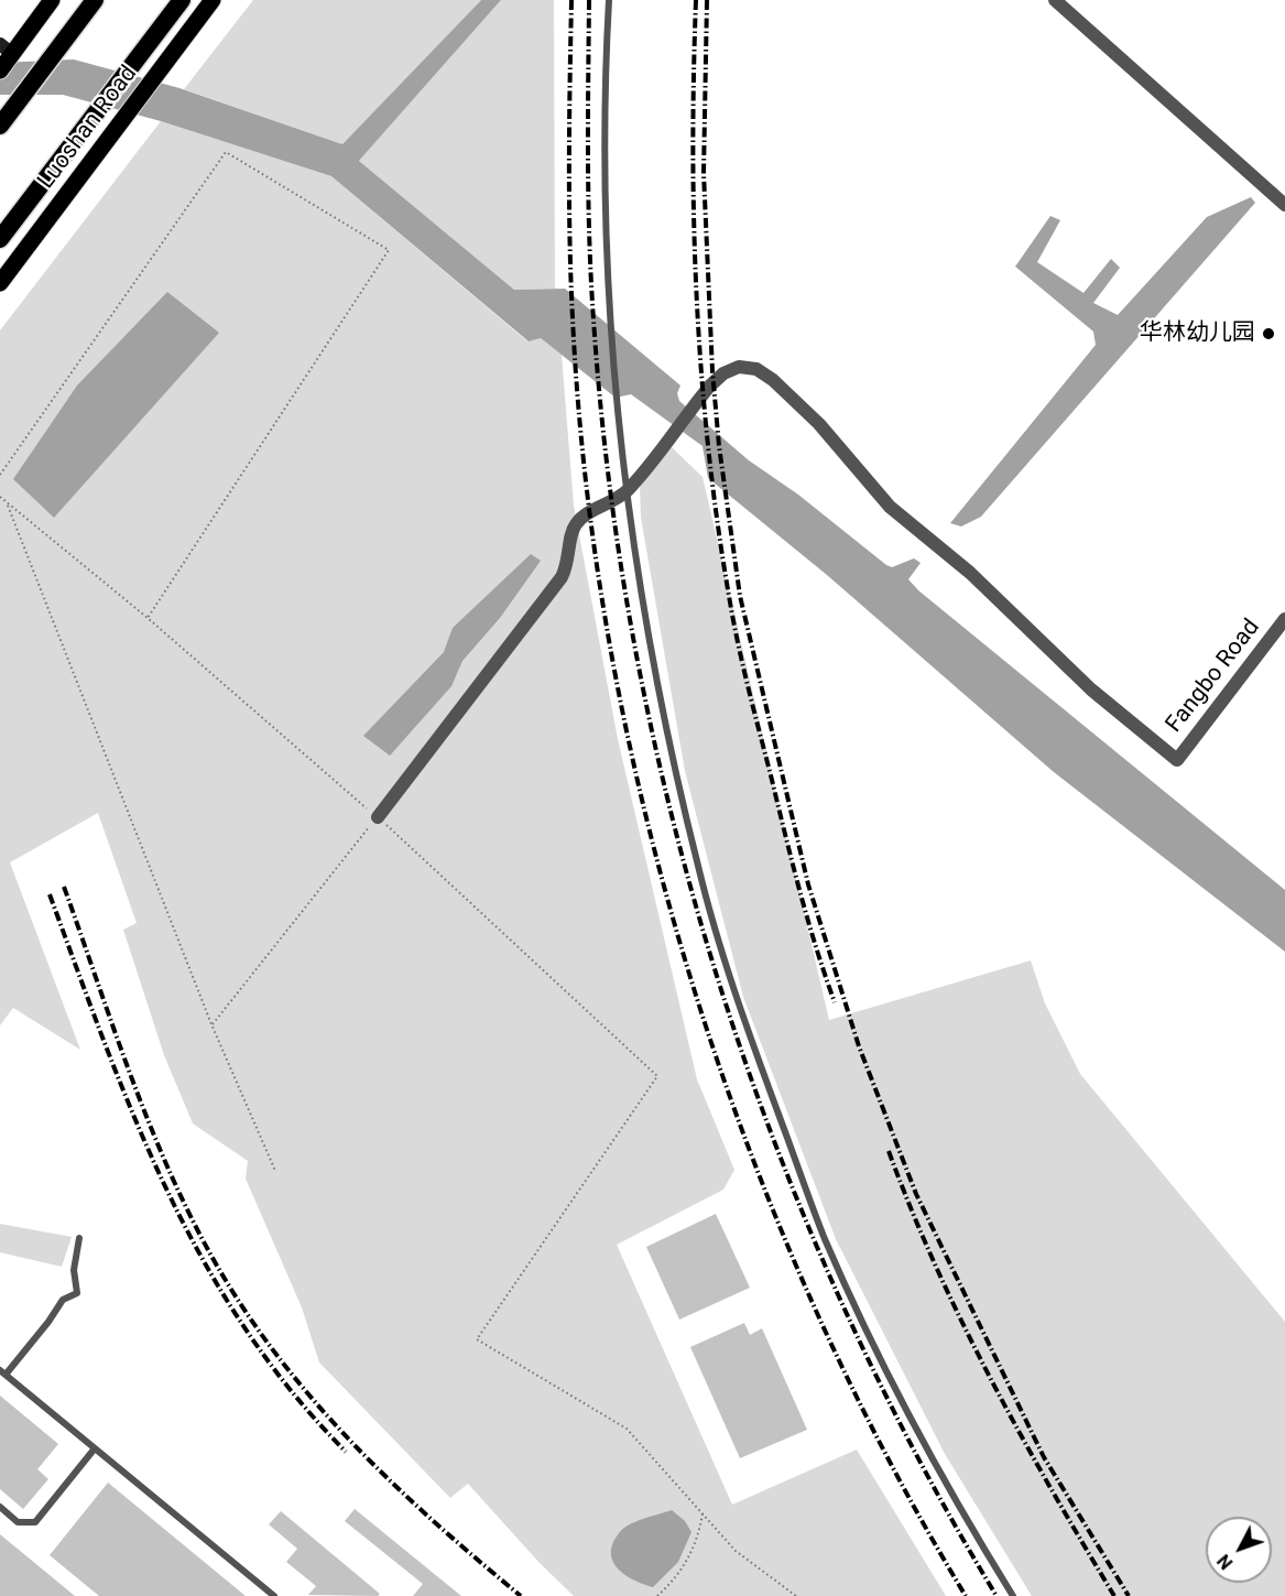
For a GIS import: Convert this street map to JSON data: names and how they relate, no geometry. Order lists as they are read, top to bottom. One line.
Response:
{"streets":{"main road":["Luoshan Road"],"street":["Fangbo Road"]},"places":["华林幼儿园"],"north":"bottom left"}
